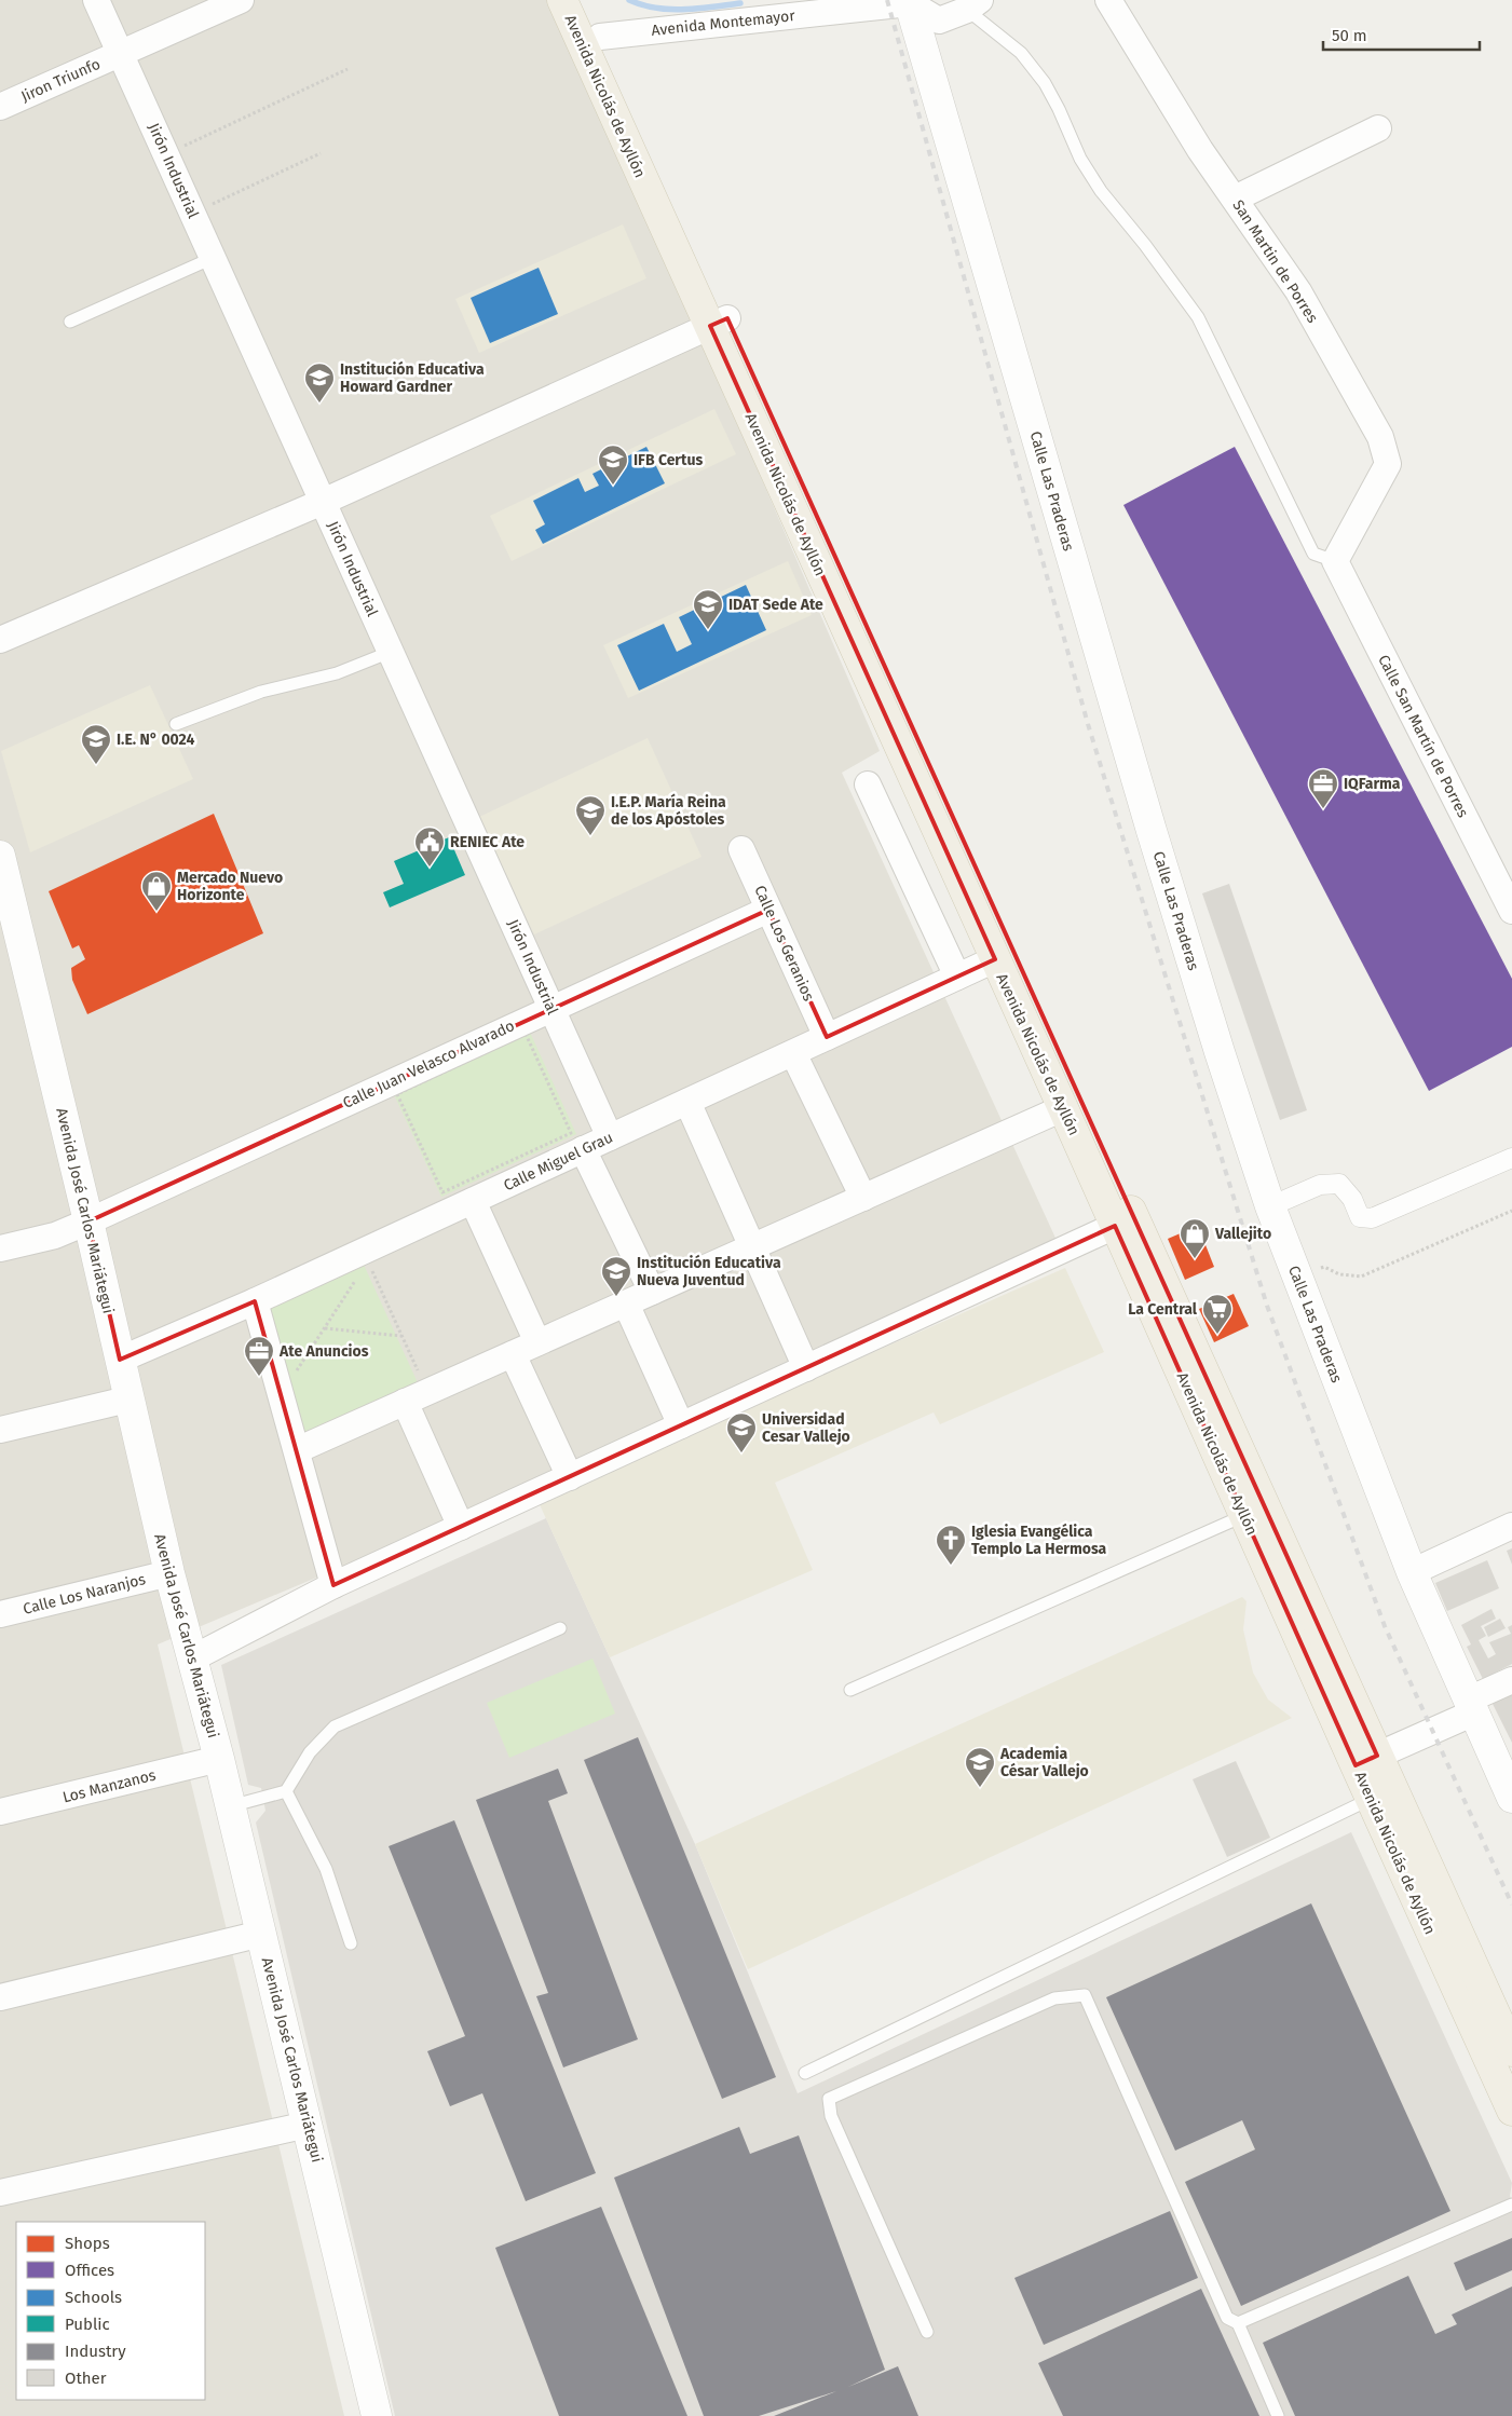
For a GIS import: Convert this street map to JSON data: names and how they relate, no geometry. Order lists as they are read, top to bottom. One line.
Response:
{"streets":{"main road":["Avenida Nicolás de Ayllón"],"street":["Avenida Montemayor","Jiron Triunfo","Jirón Industrial","San Martin de Porres","Calle Las Praderas","Calle San Martín de Porres","Calle Los Geranios","Calle Juan Velasco Alvarado","Calle Miguel Grau","Avenida José Carlos Mariátegui","Calle Los Naranjos","Los Manzanos"]},"crossings":[["Avenida Montemayor","Avenida Nicolás de Ayllón"],["Avenida Montemayor","Calle Las Praderas"],["Jiron Triunfo","Jirón Industrial"],["Avenida Nicolás de Ayllón","Calle Miguel Grau"],["Jirón Industrial","Calle Juan Velasco Alvarado"],["Jirón Industrial","Calle Miguel Grau"],["San Martin de Porres","Calle San Martín de Porres"],["Calle Los Geranios","Calle Juan Velasco Alvarado"],["Calle Los Geranios","Calle Miguel Grau"],["Calle Juan Velasco Alvarado","Avenida José Carlos Mariátegui"],["Calle Miguel Grau","Avenida José Carlos Mariátegui"],["Avenida José Carlos Mariátegui","Calle Los Naranjos"],["Avenida José Carlos Mariátegui","Los Manzanos"]],"places":{"school or university":["Institución Educativa Howard Gardner","IFB Certus","IDAT Sede Ate","I.E. N° 0024","I.E.P. María Reina de los Apóstoles","Institución Educativa Nueva Juventud","Universidad Cesar Vallejo","Academia César Vallejo"],"office":["IQFarma","Ate Anuncios"],"public building":["RENIEC Ate"],"shop":["Mercado Nuevo Horizonte","Vallejito"],"supermarket":["La Central"],"church":["Iglesia Evangélica Templo La Hermosa"]},"legend":["Shops","Offices","Schools","Public","Industry","Other"],"scale_bar":"50 m"}
